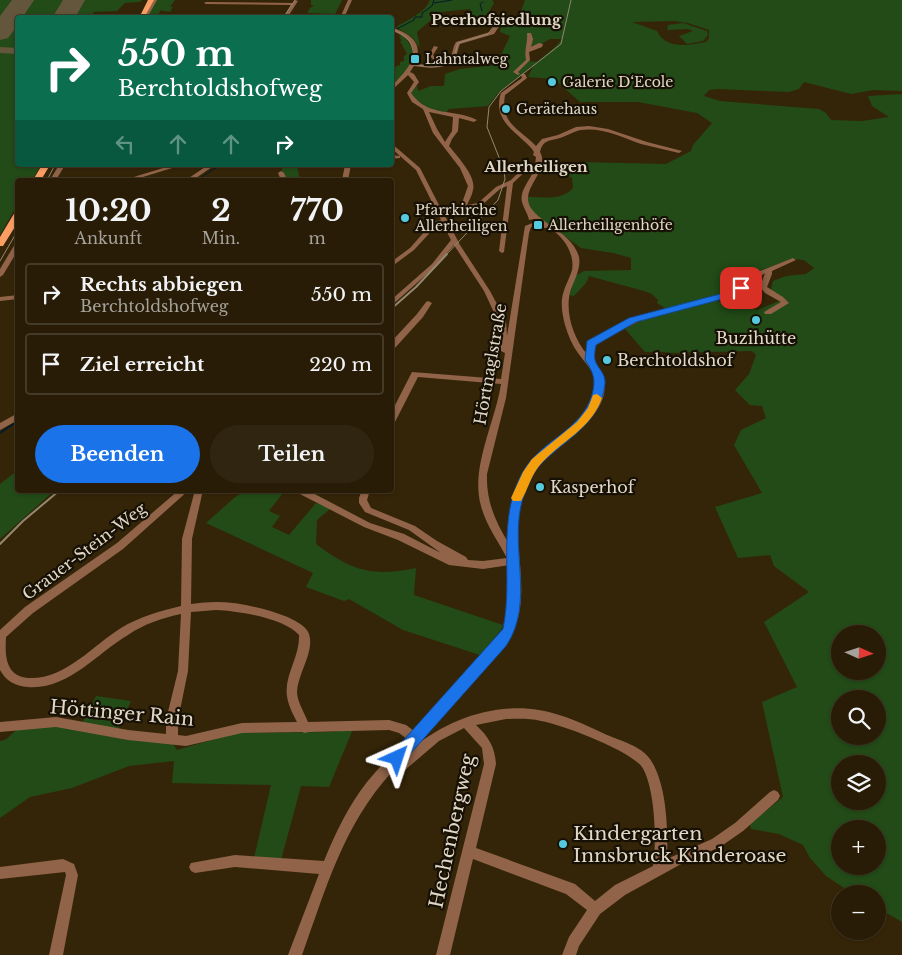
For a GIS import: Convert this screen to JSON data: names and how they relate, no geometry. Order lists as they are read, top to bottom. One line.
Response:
{"streets":{"street":["Hörtnaglstraße","Grauer-Stein-Weg","Höttinger Rain","Hechenbergweg"]},"districts":["Peerhofsiedlung","Allerheiligen"],"places":{"transit":["Lahntalweg","Allerheiligenhöfe"],"other":["Galerie D‘Ecole","Gerätehaus","Pfarrkirche Allerheiligen","Buzihütte","Berchtoldshof","Kasperhof","Kindergarten Innsbruck Kinderoase"]},"north":"right","page":{"turn":["550 m","Berchtoldshofweg"],"eta":["10:20","Ankunft","2","Min.","770","m"],"list":[{"name":"Rechts abbiegen","note":"Berchtoldshofweg","value":"550 m"},{"name":"Ziel erreicht","value":"220 m"}],"buttons":["Beenden","Teilen"],"map_buttons":["+","−"]}}
